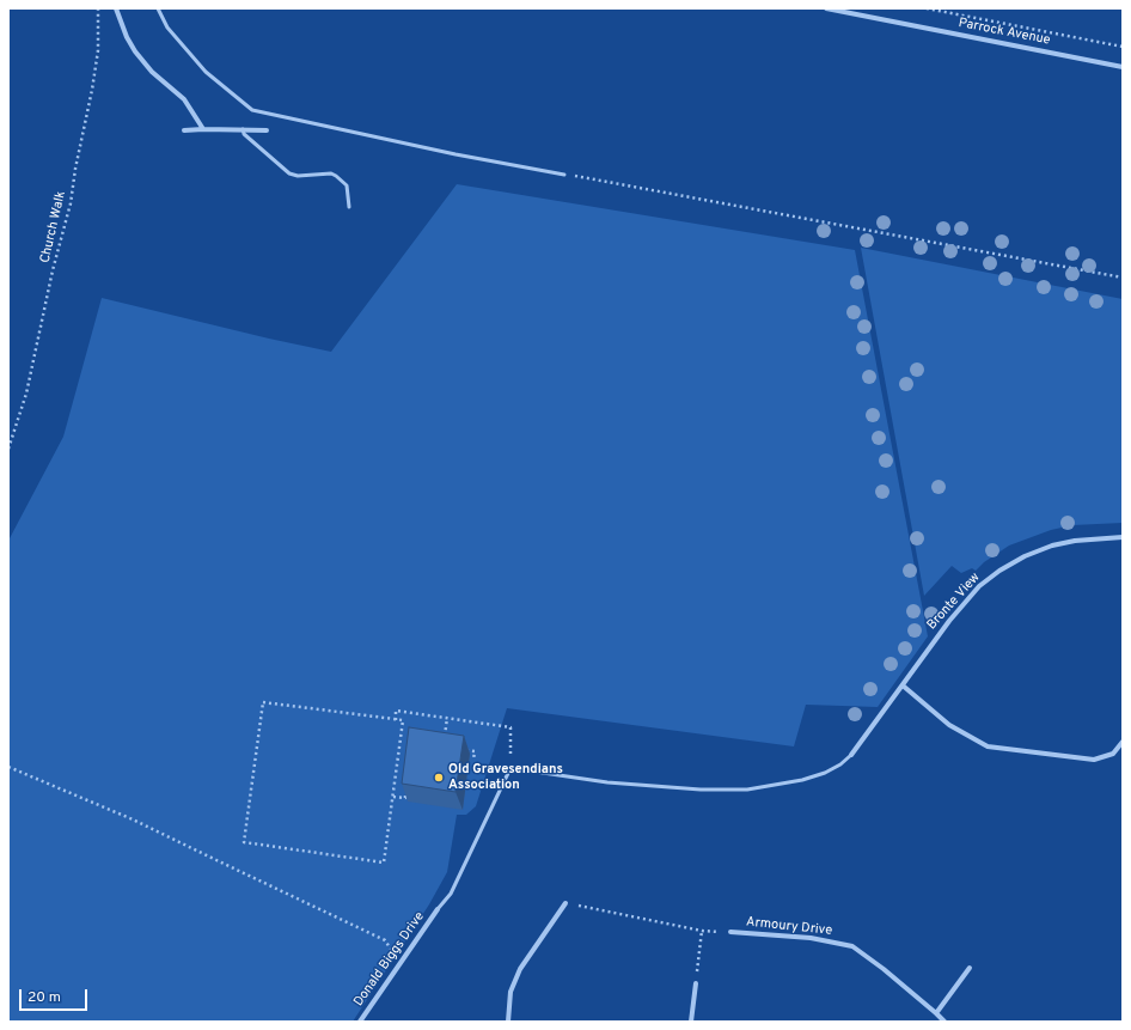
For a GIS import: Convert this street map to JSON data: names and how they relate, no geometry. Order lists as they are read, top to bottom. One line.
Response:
{"streets":{"street":["Parrock Avenue","Bronte View","Armoury Drive","Donald Biggs Drive"],"path":["Church Walk"]},"places":["Old Gravesendians Association"],"scale_bar":"20 m"}
